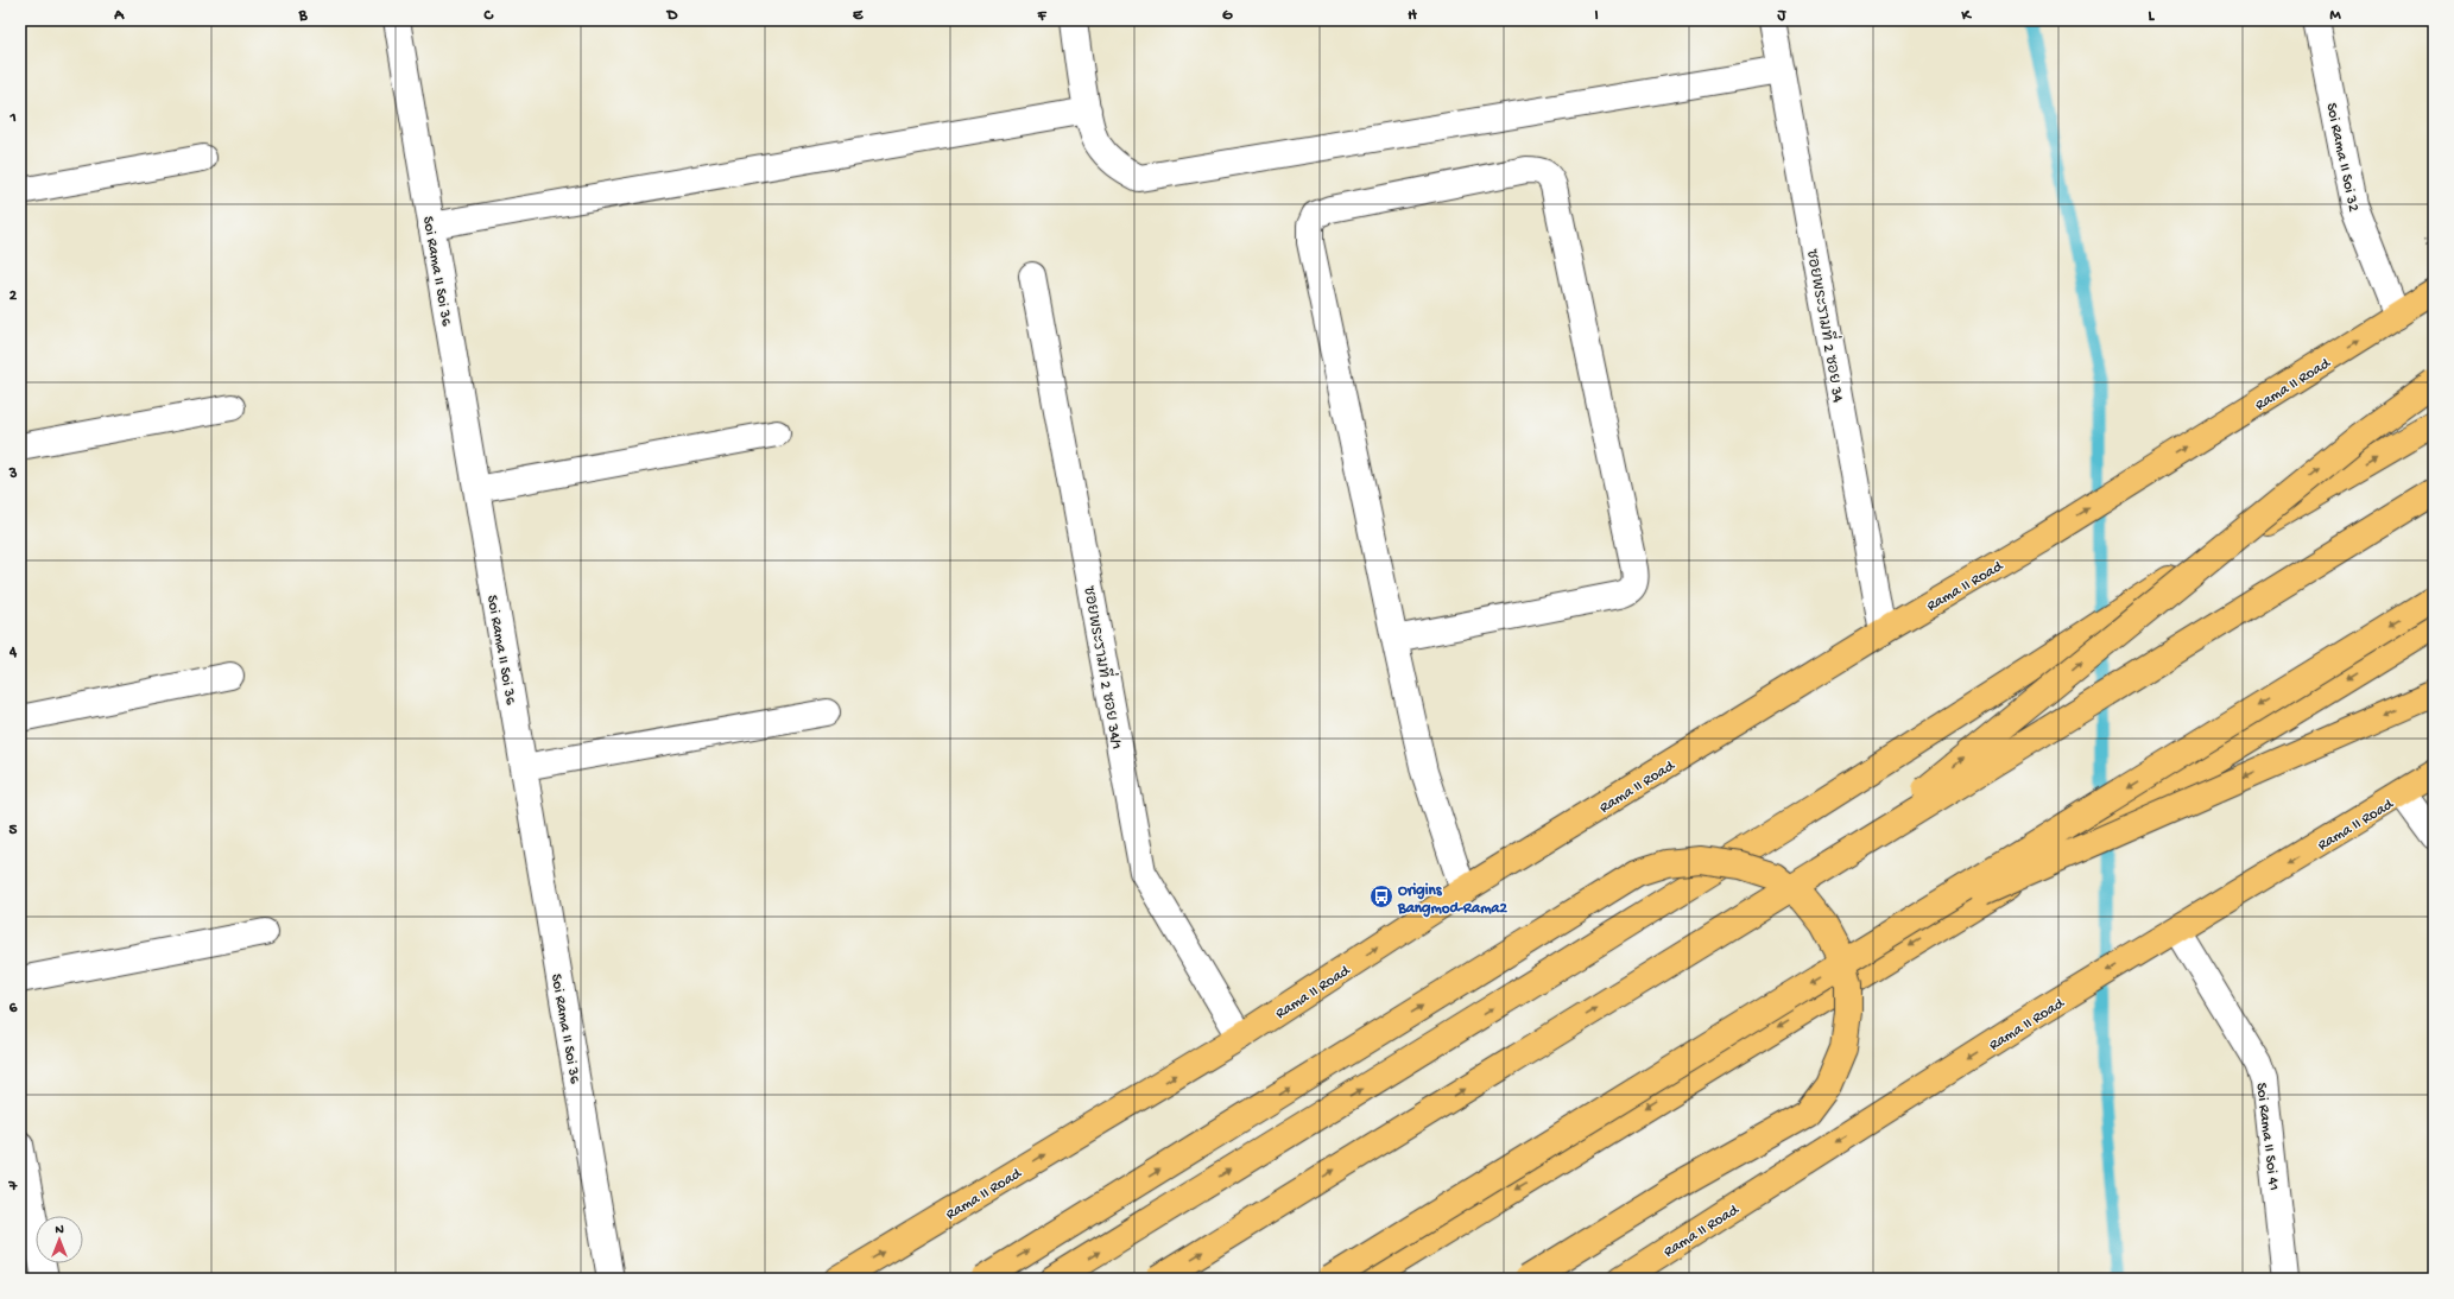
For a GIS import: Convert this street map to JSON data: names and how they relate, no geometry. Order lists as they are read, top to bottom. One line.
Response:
{"streets":{"main road":["Rama II Road"],"street":["Soi Rama II Soi 32","Soi Rama II Soi 36","ซอยพระรามที่ 2 ซอย 34","ซอยพระรามที่ 2 ซอย 34/1","Soi Rama II Soi 41"]},"crossings":[["Soi Rama II Soi 32","Rama II Road"],["ซอยพระรามที่ 2 ซอย 34","Rama II Road"],["Rama II Road","ซอยพระรามที่ 2 ซอย 34/1"],["Rama II Road","Soi Rama II Soi 41"]],"places":{"bus stop":["Origins Bangmod-Rama2"]},"north":"top","grid":{"columns":["A","B","C","D","E","F","G","H","I","J","K","L","M"],"rows":["1","2","3","4","5","6","7"]}}
